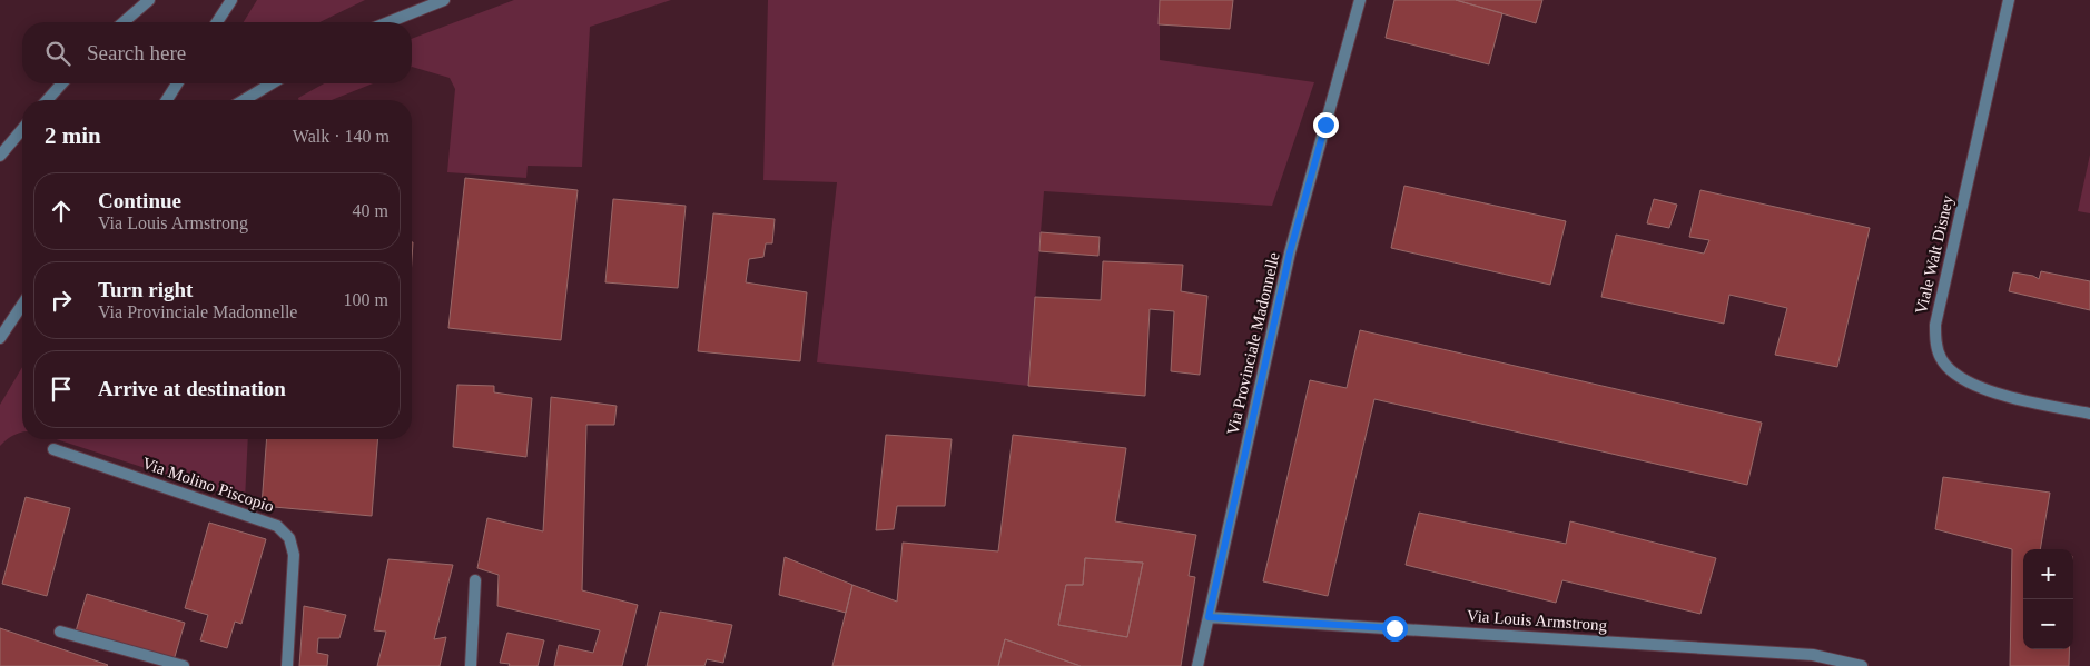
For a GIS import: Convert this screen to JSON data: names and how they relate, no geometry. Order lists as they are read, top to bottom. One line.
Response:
{"streets":{"street":["Viale Walt Disney","Via Provinciale Madonnelle","Via Molino Piscopio","Via Louis Armstrong"]},"crossings":[["Via Provinciale Madonnelle","Via Louis Armstrong"]],"page":{"search":"Search here","heading":["2 min","Walk · 140 m"],"list":[["Continue","Via Louis Armstrong","40 m"],["Turn right","Via Provinciale Madonnelle","100 m"],"Arrive at destination"],"map_buttons":["+","−"]}}
